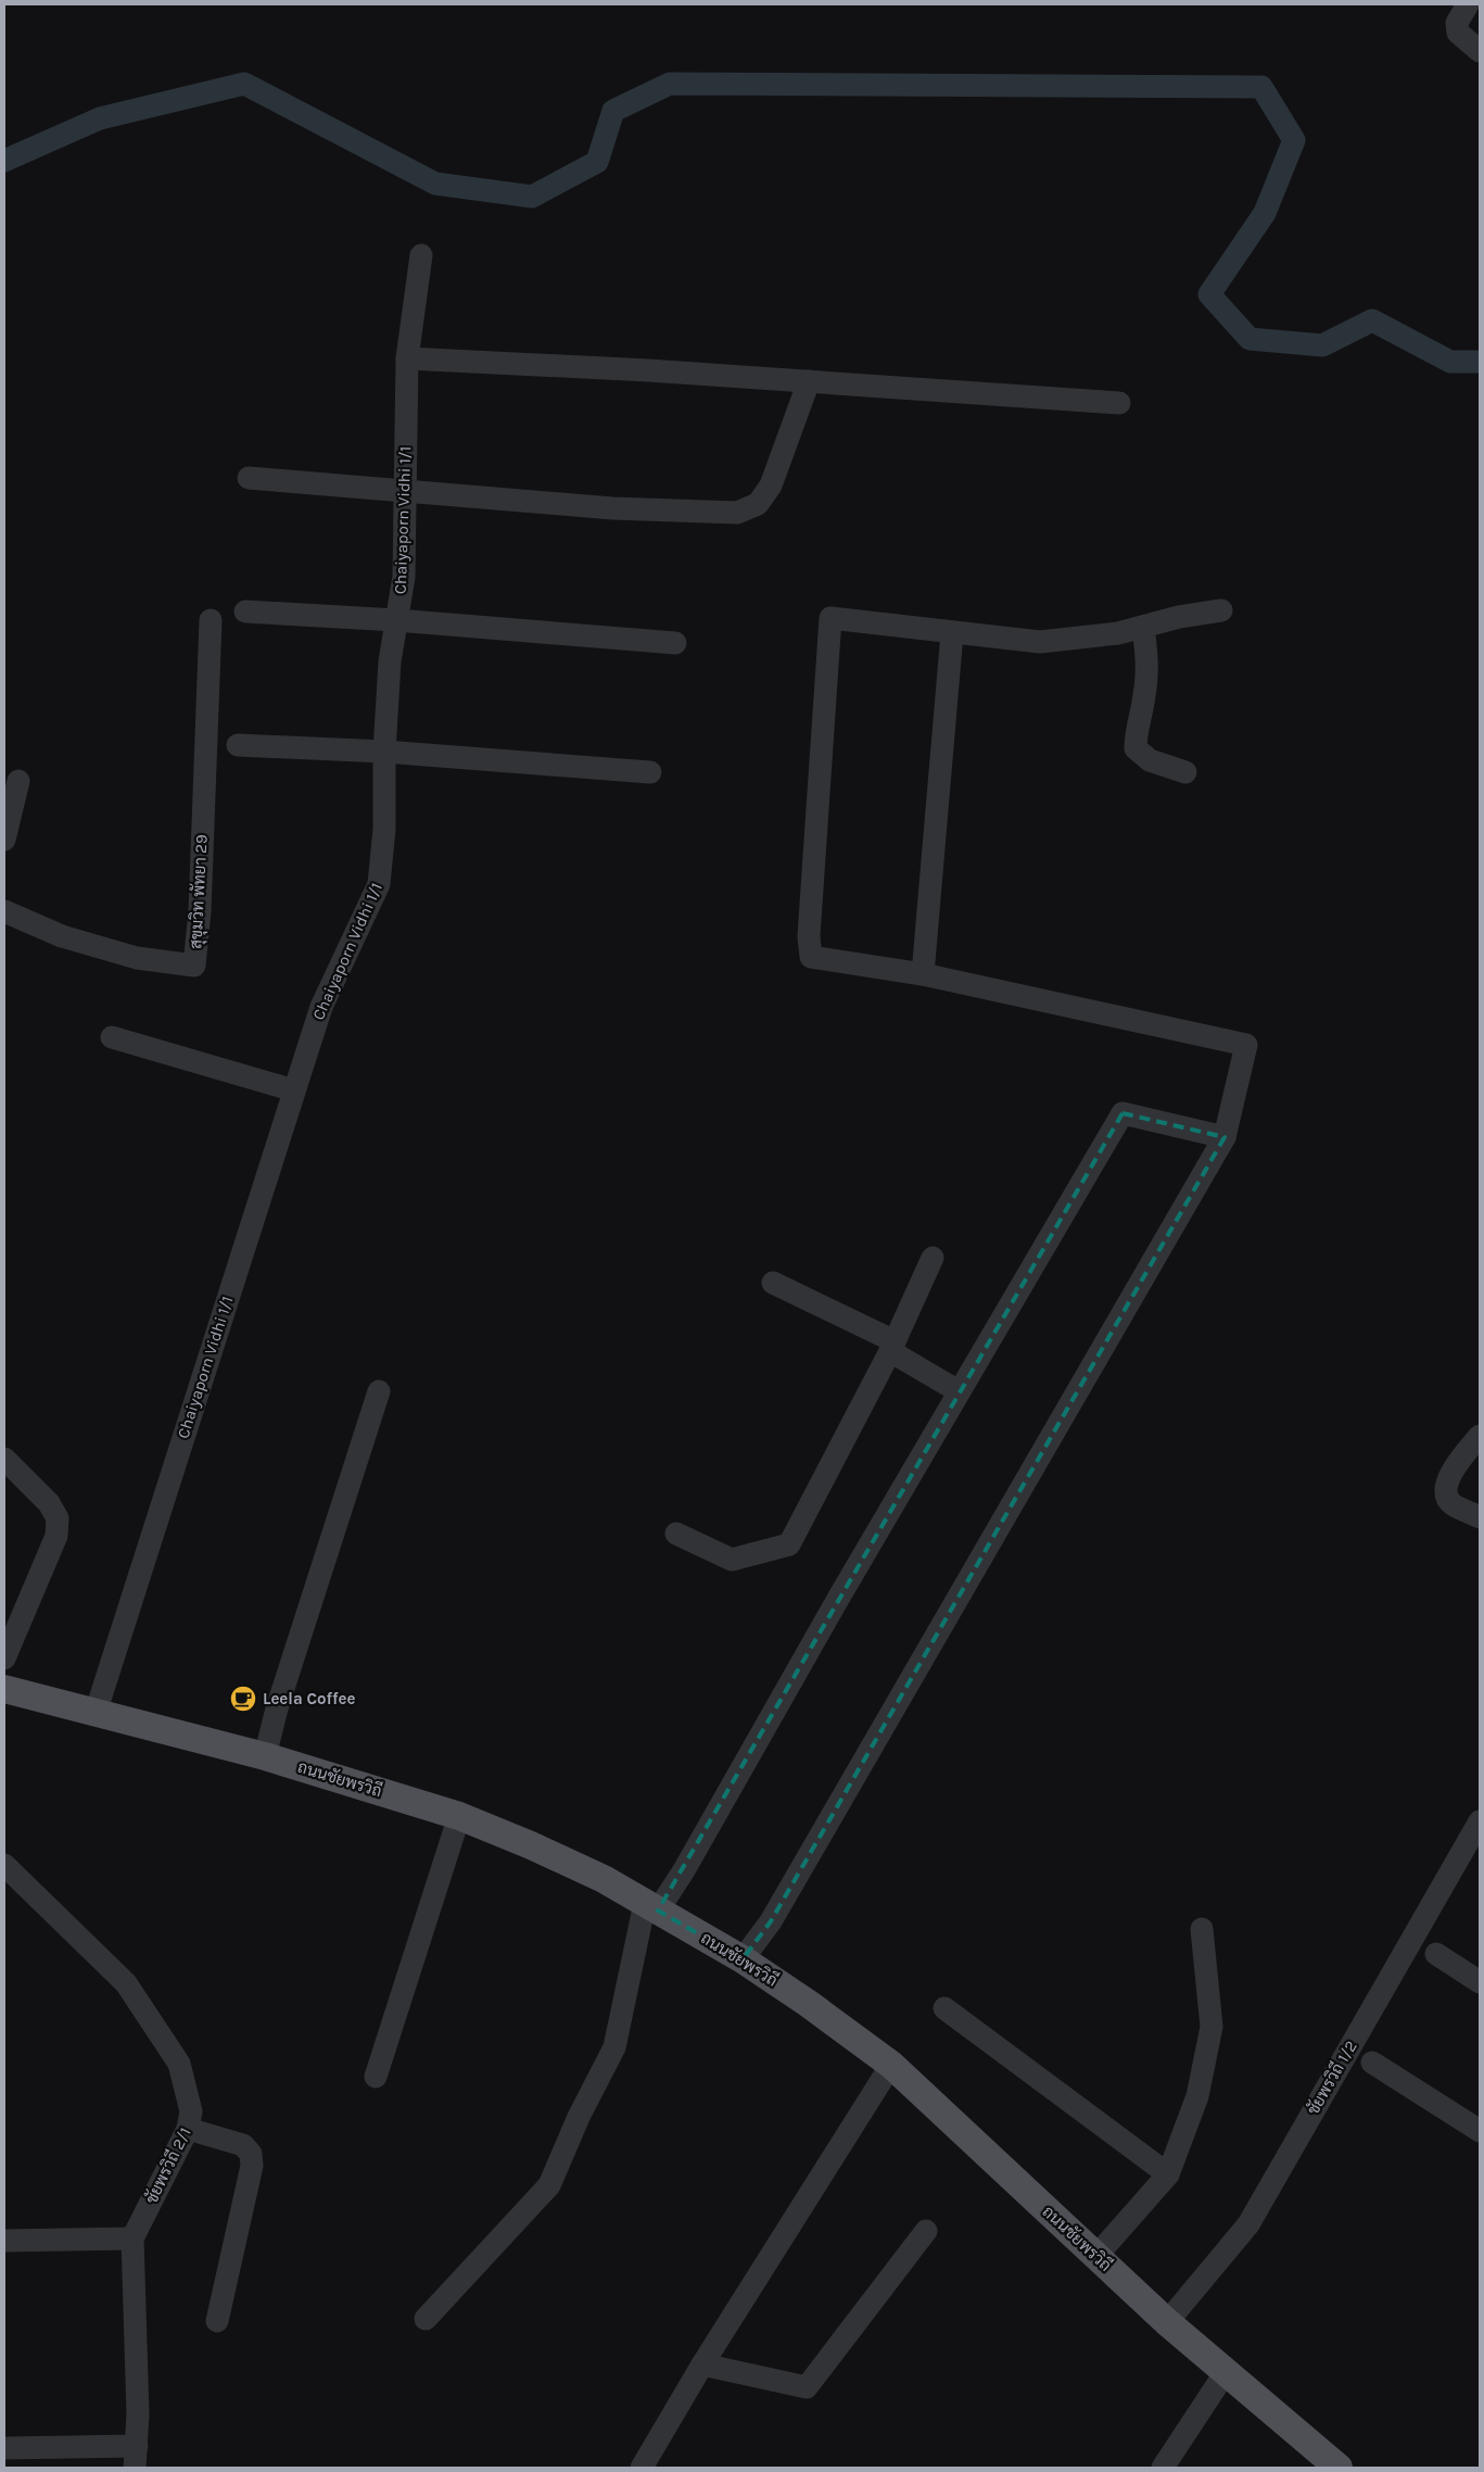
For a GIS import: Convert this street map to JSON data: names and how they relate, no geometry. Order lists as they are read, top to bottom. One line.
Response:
{"streets":{"main road":["ถนนชัยพรวิถี"],"street":["Chaiyaporn Vidhi 1/1","สุขุมวิท พัทยา 29","ชัยพรวิถี 1/2","ชัยพรวิถี 2/1"]},"crossings":[["Chaiyaporn Vidhi 1/1","ถนนชัยพรวิถี"],["ถนนชัยพรวิถี","ชัยพรวิถี 1/2"]],"places":{"cafe":["Leela Coffee"]}}
